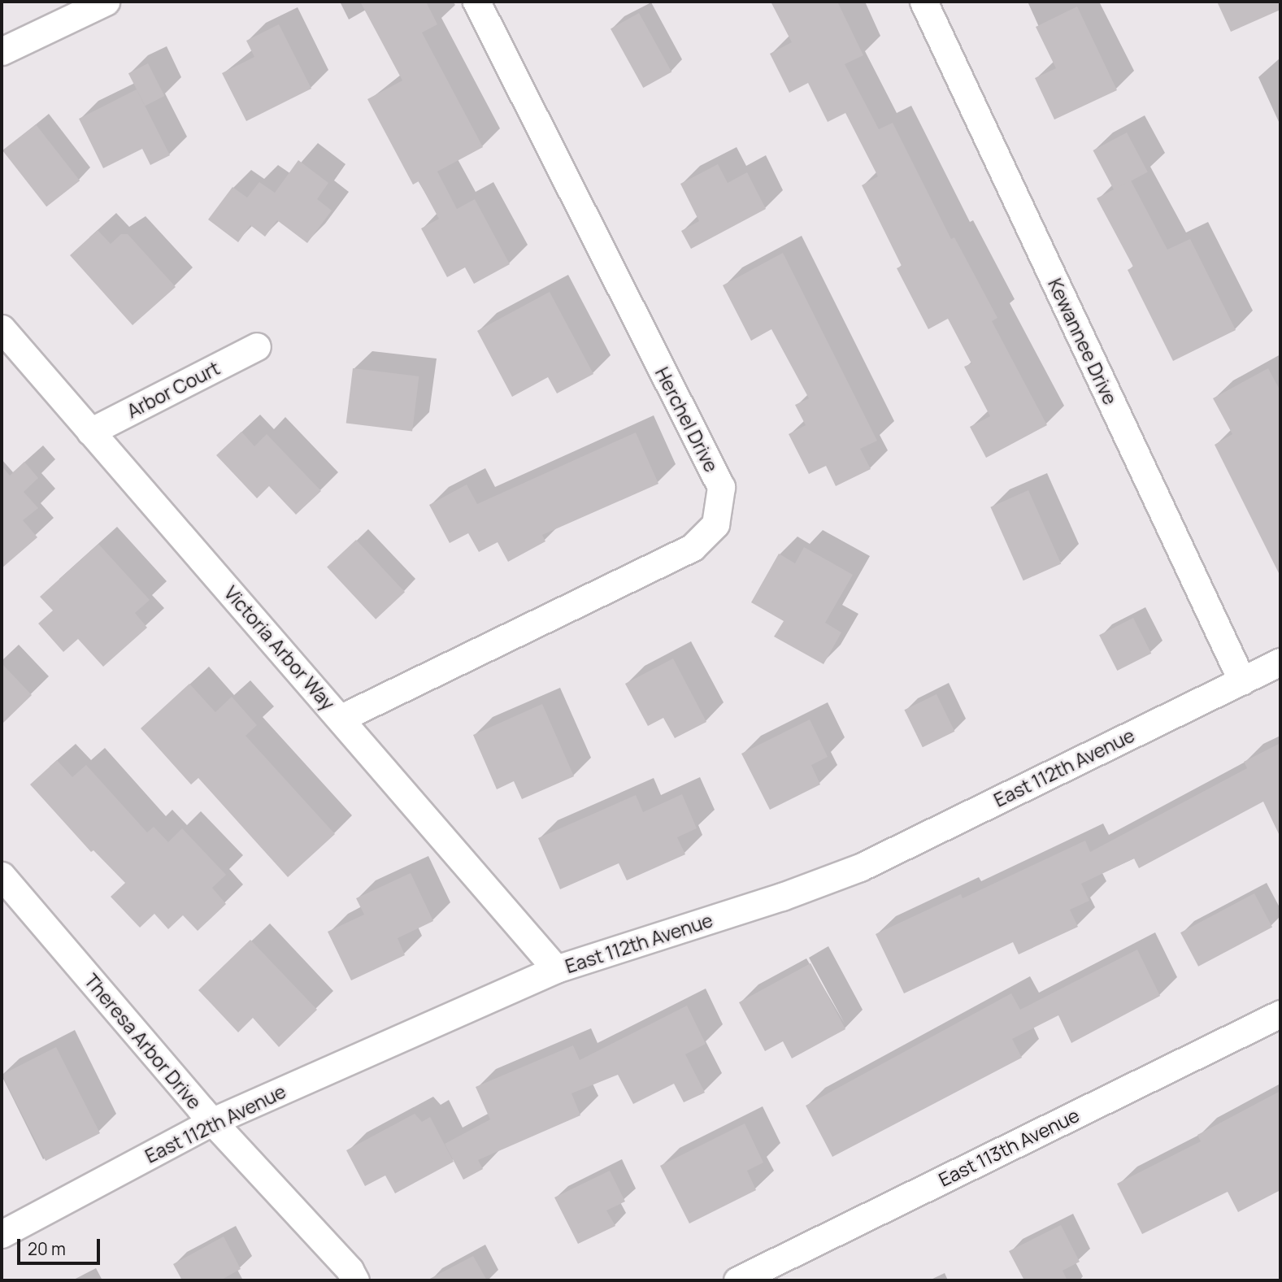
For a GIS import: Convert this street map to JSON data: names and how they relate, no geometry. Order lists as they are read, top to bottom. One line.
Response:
{"streets":{"street":["Kewannee Drive","Arbor Court","Herchel Drive","Victoria Arbor Way","East 112th Avenue","Theresa Arbor Drive","East 113th Avenue"]},"crossings":[["Kewannee Drive","East 112th Avenue"],["Arbor Court","Victoria Arbor Way"],["Herchel Drive","Victoria Arbor Way"],["Victoria Arbor Way","East 112th Avenue"],["East 112th Avenue","Theresa Arbor Drive"]],"scale_bar":"20 m"}
